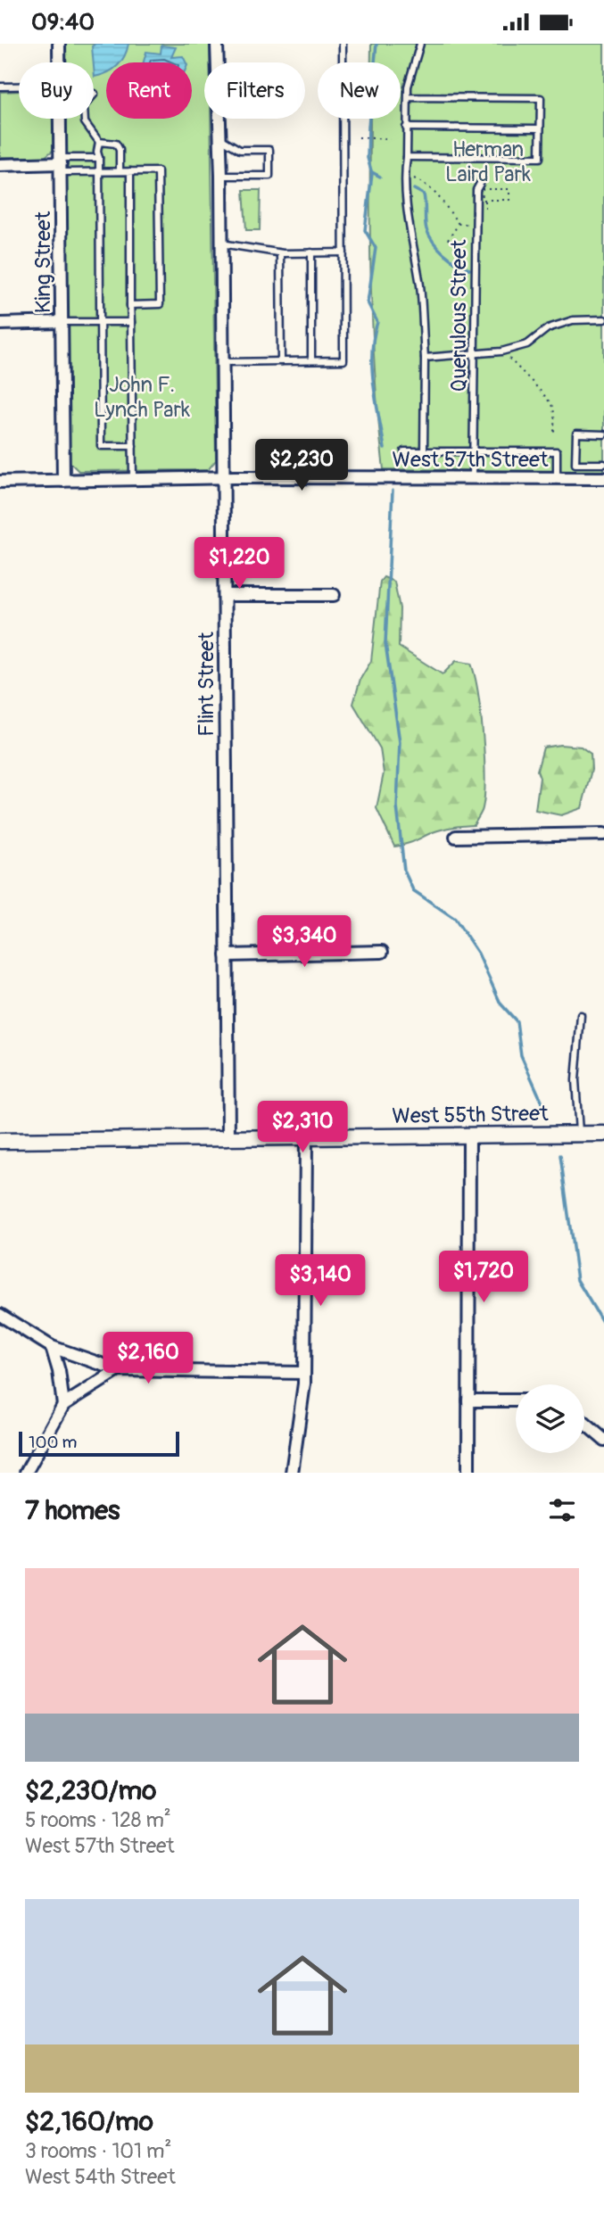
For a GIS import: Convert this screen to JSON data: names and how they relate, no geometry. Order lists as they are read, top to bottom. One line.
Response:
{"streets":{"street":["King Street","West 57th Street","Flint Street","West 55th Street"],"lane":["Querulous Street"]},"crossings":[["King Street","West 57th Street"],["Querulous Street","West 57th Street"],["West 57th Street","Flint Street"],["Flint Street","West 55th Street"]],"parks":["Herman Laird Park","John F. Lynch Park"],"scale_bar":"100 m","page":{"status":"09:40","chip":["Buy","Rent","Filters","New"],"price":["$2,230","$1,220","$3,340","$2,310","$1,720","$3,140","$2,160"],"scale":"100 m","heading":"7 homes","list":[{"name":"$2,230/mo","note":"5 rooms · 128 m² · West 57th Street"},{"name":"$2,160/mo","note":"3 rooms · 101 m² · West 54th Street"}]}}
